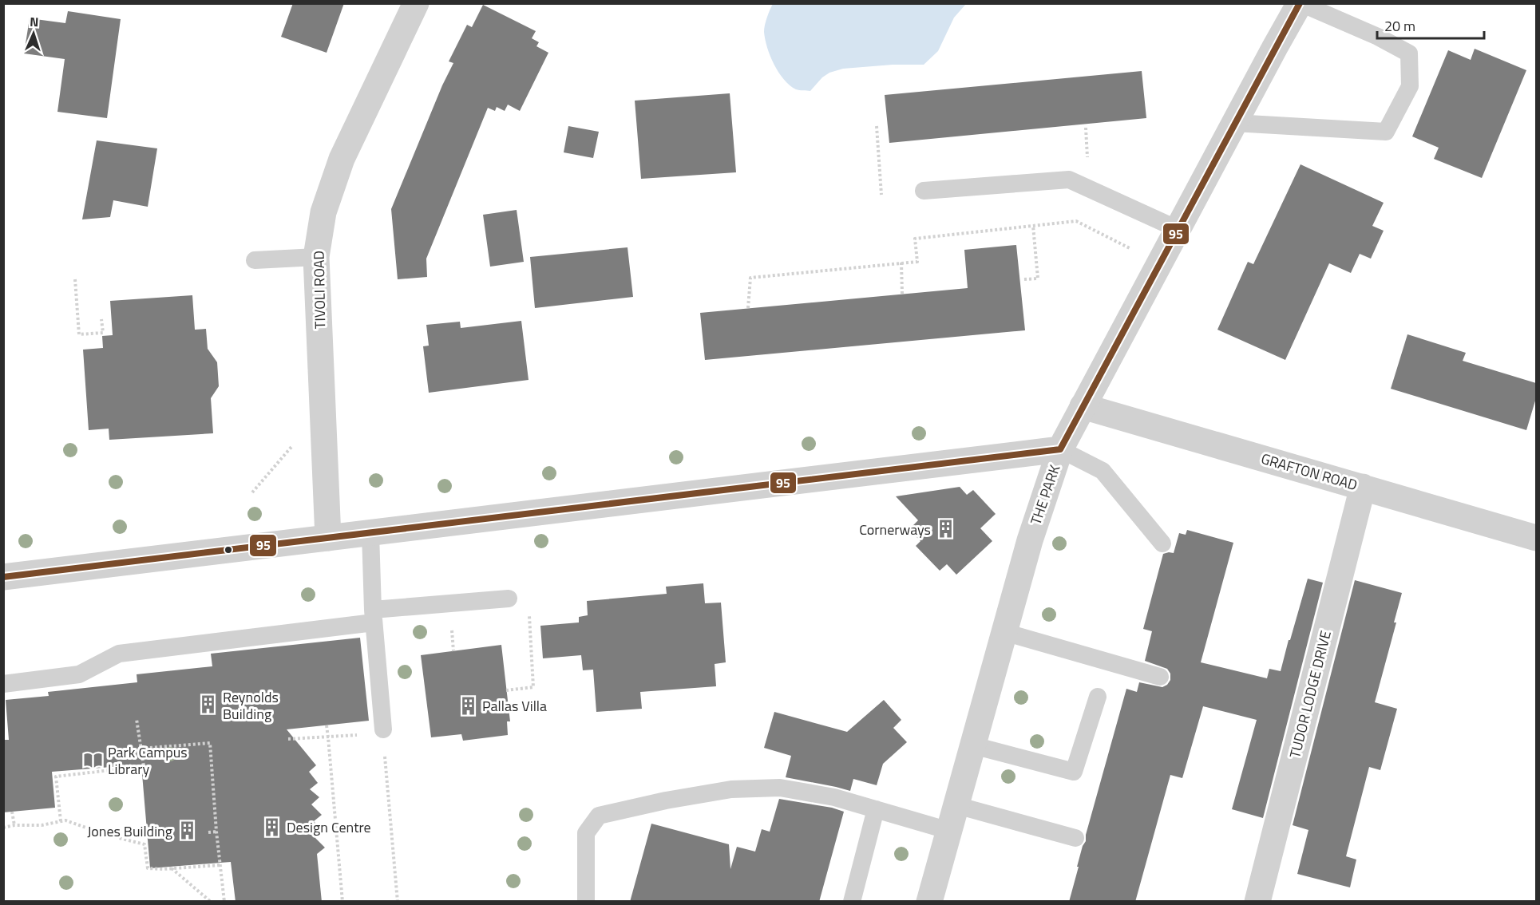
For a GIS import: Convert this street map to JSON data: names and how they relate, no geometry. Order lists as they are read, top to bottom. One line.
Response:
{"streets":{"street":["TIVOLI ROAD","GRAFTON ROAD","THE PARK","TUDOR LODGE DRIVE"]},"crossings":[["TIVOLI ROAD","THE PARK"],["GRAFTON ROAD","TUDOR LODGE DRIVE"]],"places":{"building":["Cornerways","Reynolds Building","Pallas Villa","Design Centre","Jones Building"],"library":["Park Campus Library"]},"lines":["transit line 95"],"scale_bar":"20 m","north":"top"}
